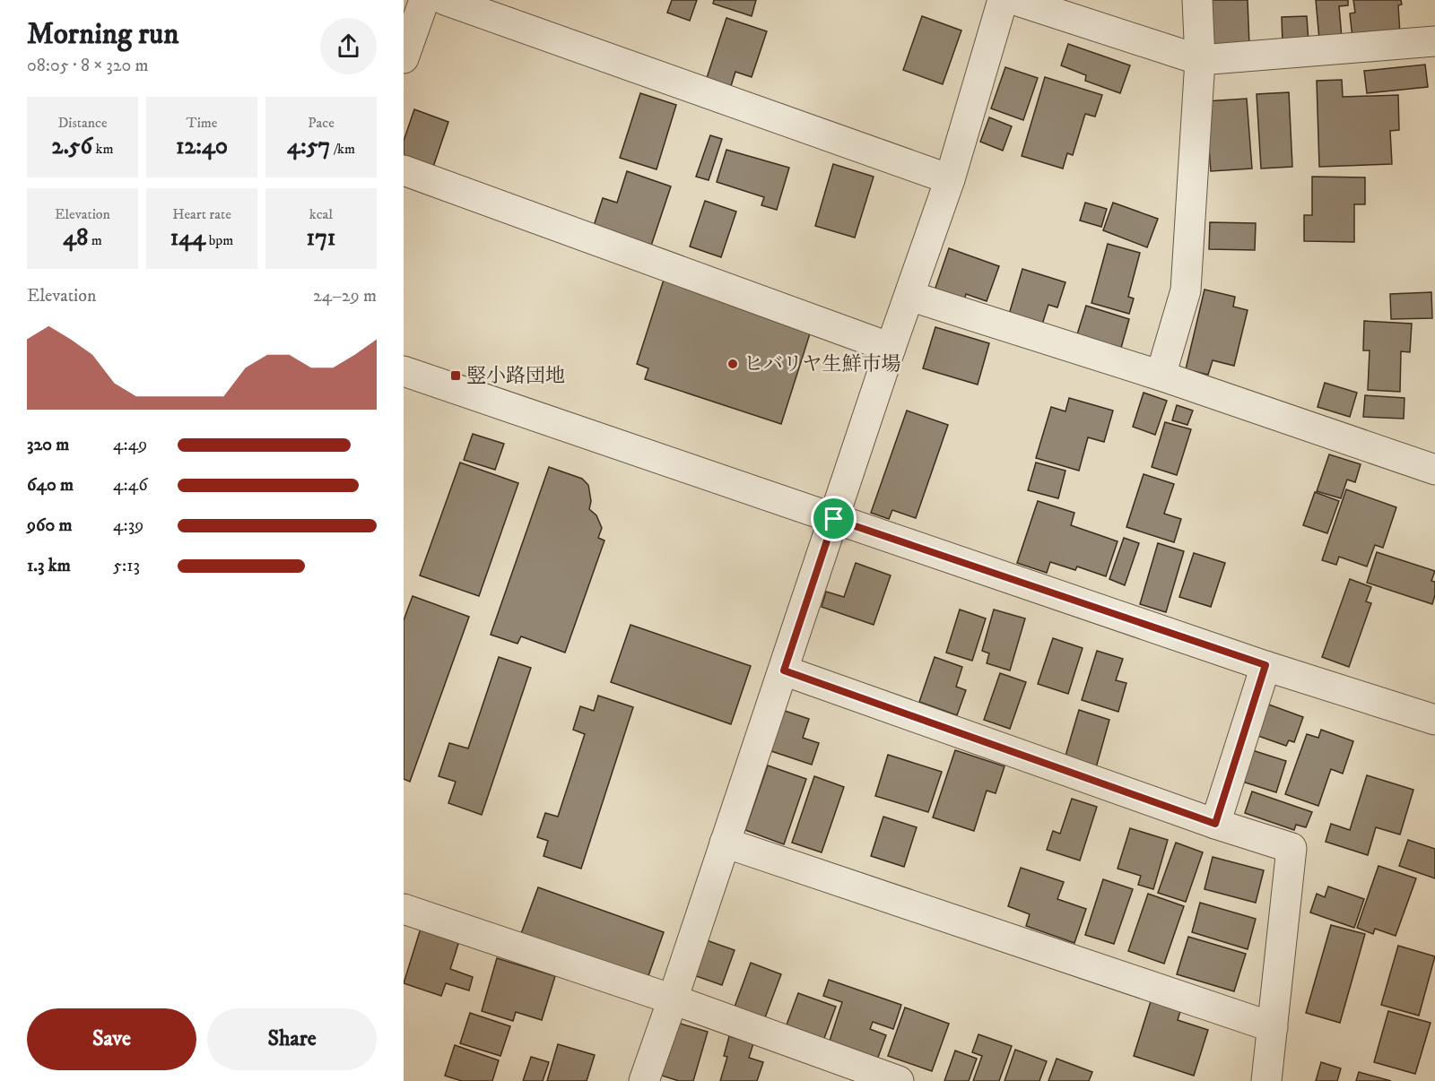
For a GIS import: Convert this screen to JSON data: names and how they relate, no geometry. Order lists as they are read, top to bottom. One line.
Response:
{"places":{"other":["ヒバリヤ生鮮市場"],"transit":["竪小路団地"]},"page":{"heading":["Morning run","08:05 · 8 × 320 m"],"stats":[["Distance","2.56 km"],["Time","12:40"],["Pace","4:57 /km"],["Elevation","48 m"],["Heart rate","144 bpm"],["kcal","171"]],"chart":["Elevation","24–29 m"],"list":[{"name":"320 m","note":"4:49"},{"name":"640 m","note":"4:46"},{"name":"960 m","note":"4:39"},{"name":"1.3 km","note":"5:13"}],"buttons":["Save","Share"]}}
